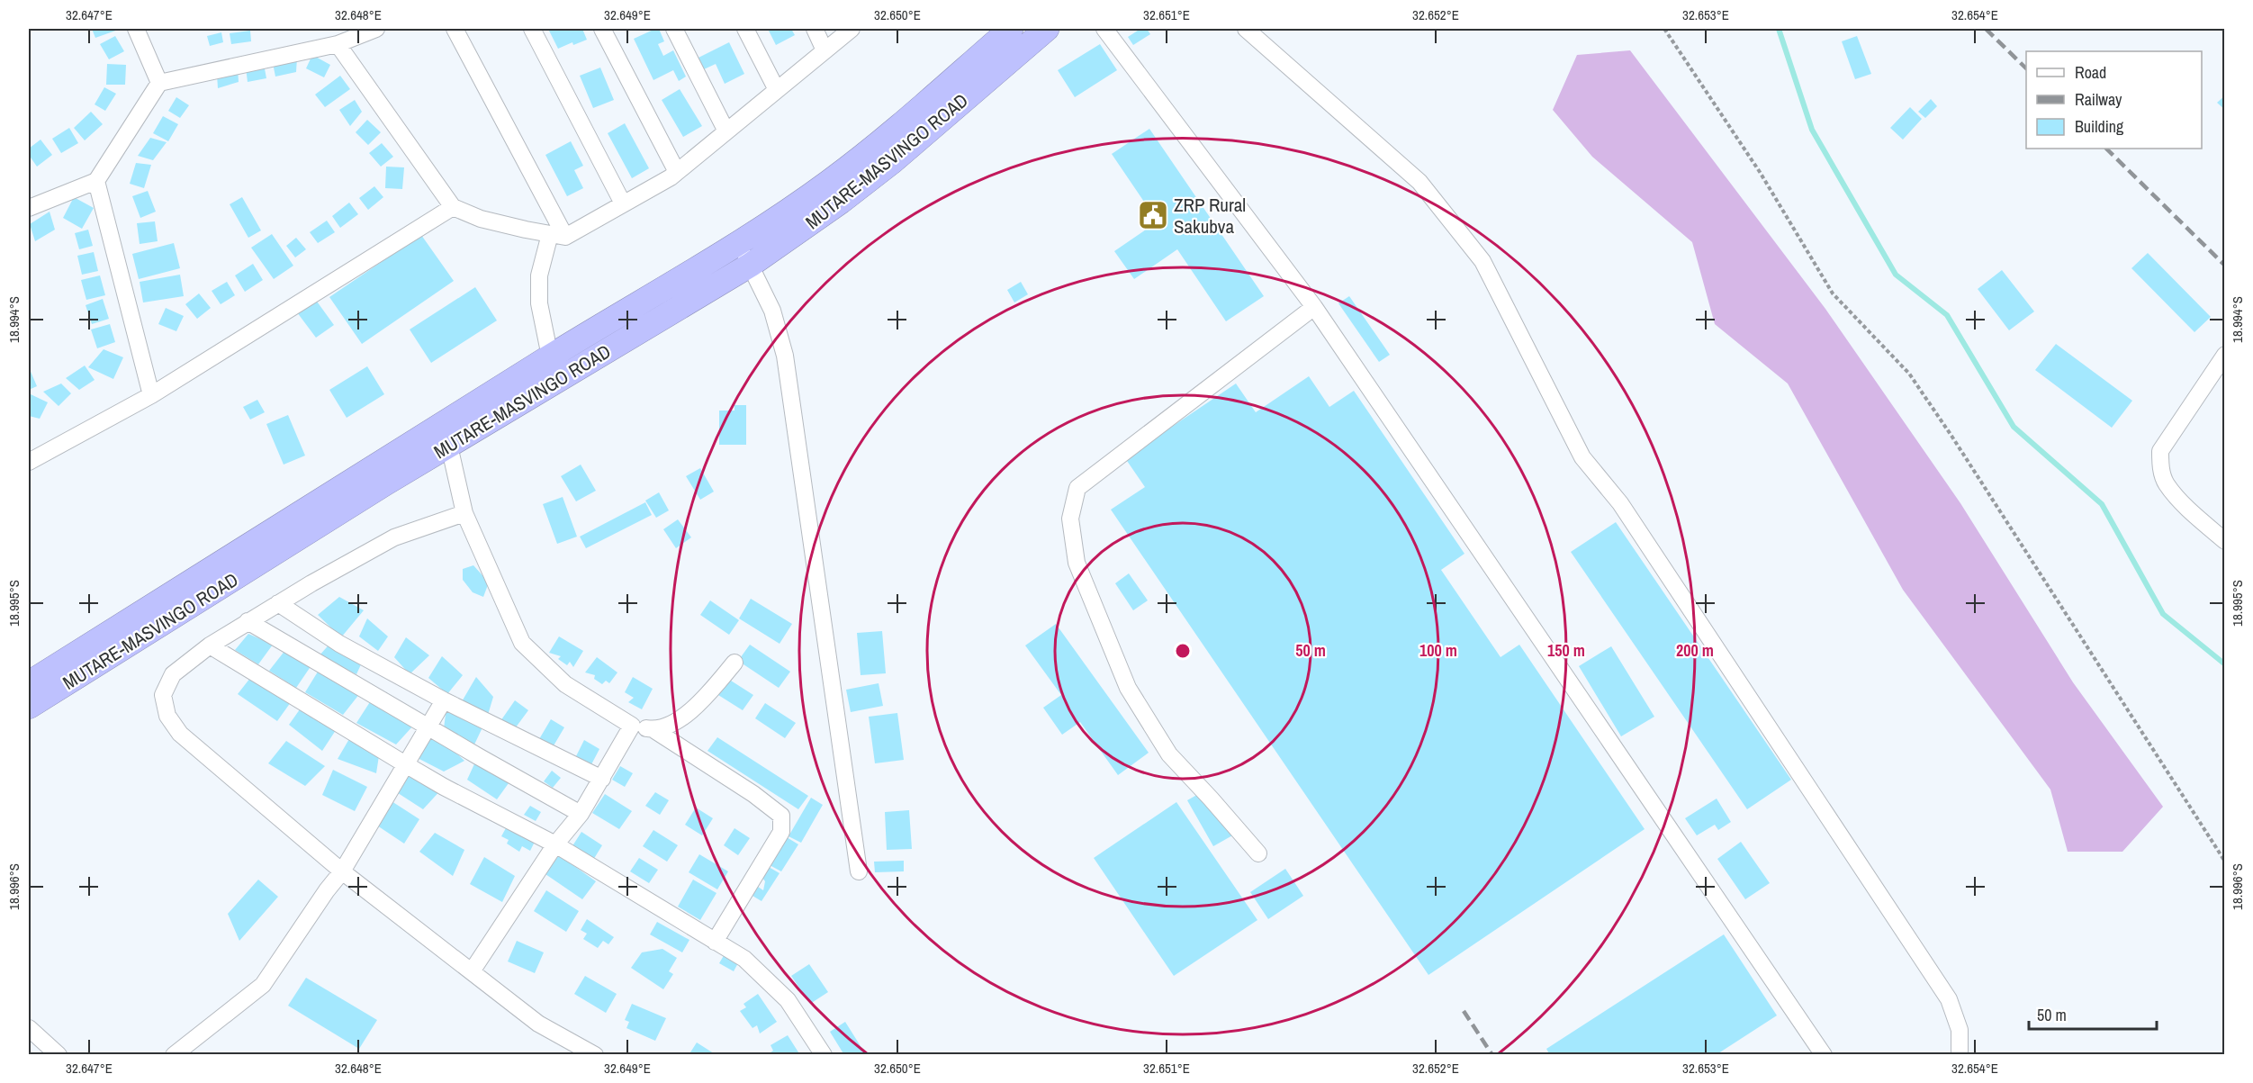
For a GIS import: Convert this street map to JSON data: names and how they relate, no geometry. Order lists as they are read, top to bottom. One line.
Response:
{"streets":{"highway":["MUTARE-MASVINGO ROAD"]},"places":{"public building":["ZRP Rural Sakubva"]},"legend":["Road","Railway","Building"],"scale_bar":"50 m","coordinates":["32.647°E","32.648°E","32.649°E","32.650°E","32.651°E","32.652°E","32.653°E","32.654°E","18.994°S","18.995°S","18.996°S"],"rings":["50 m","100 m","150 m","200 m"]}
